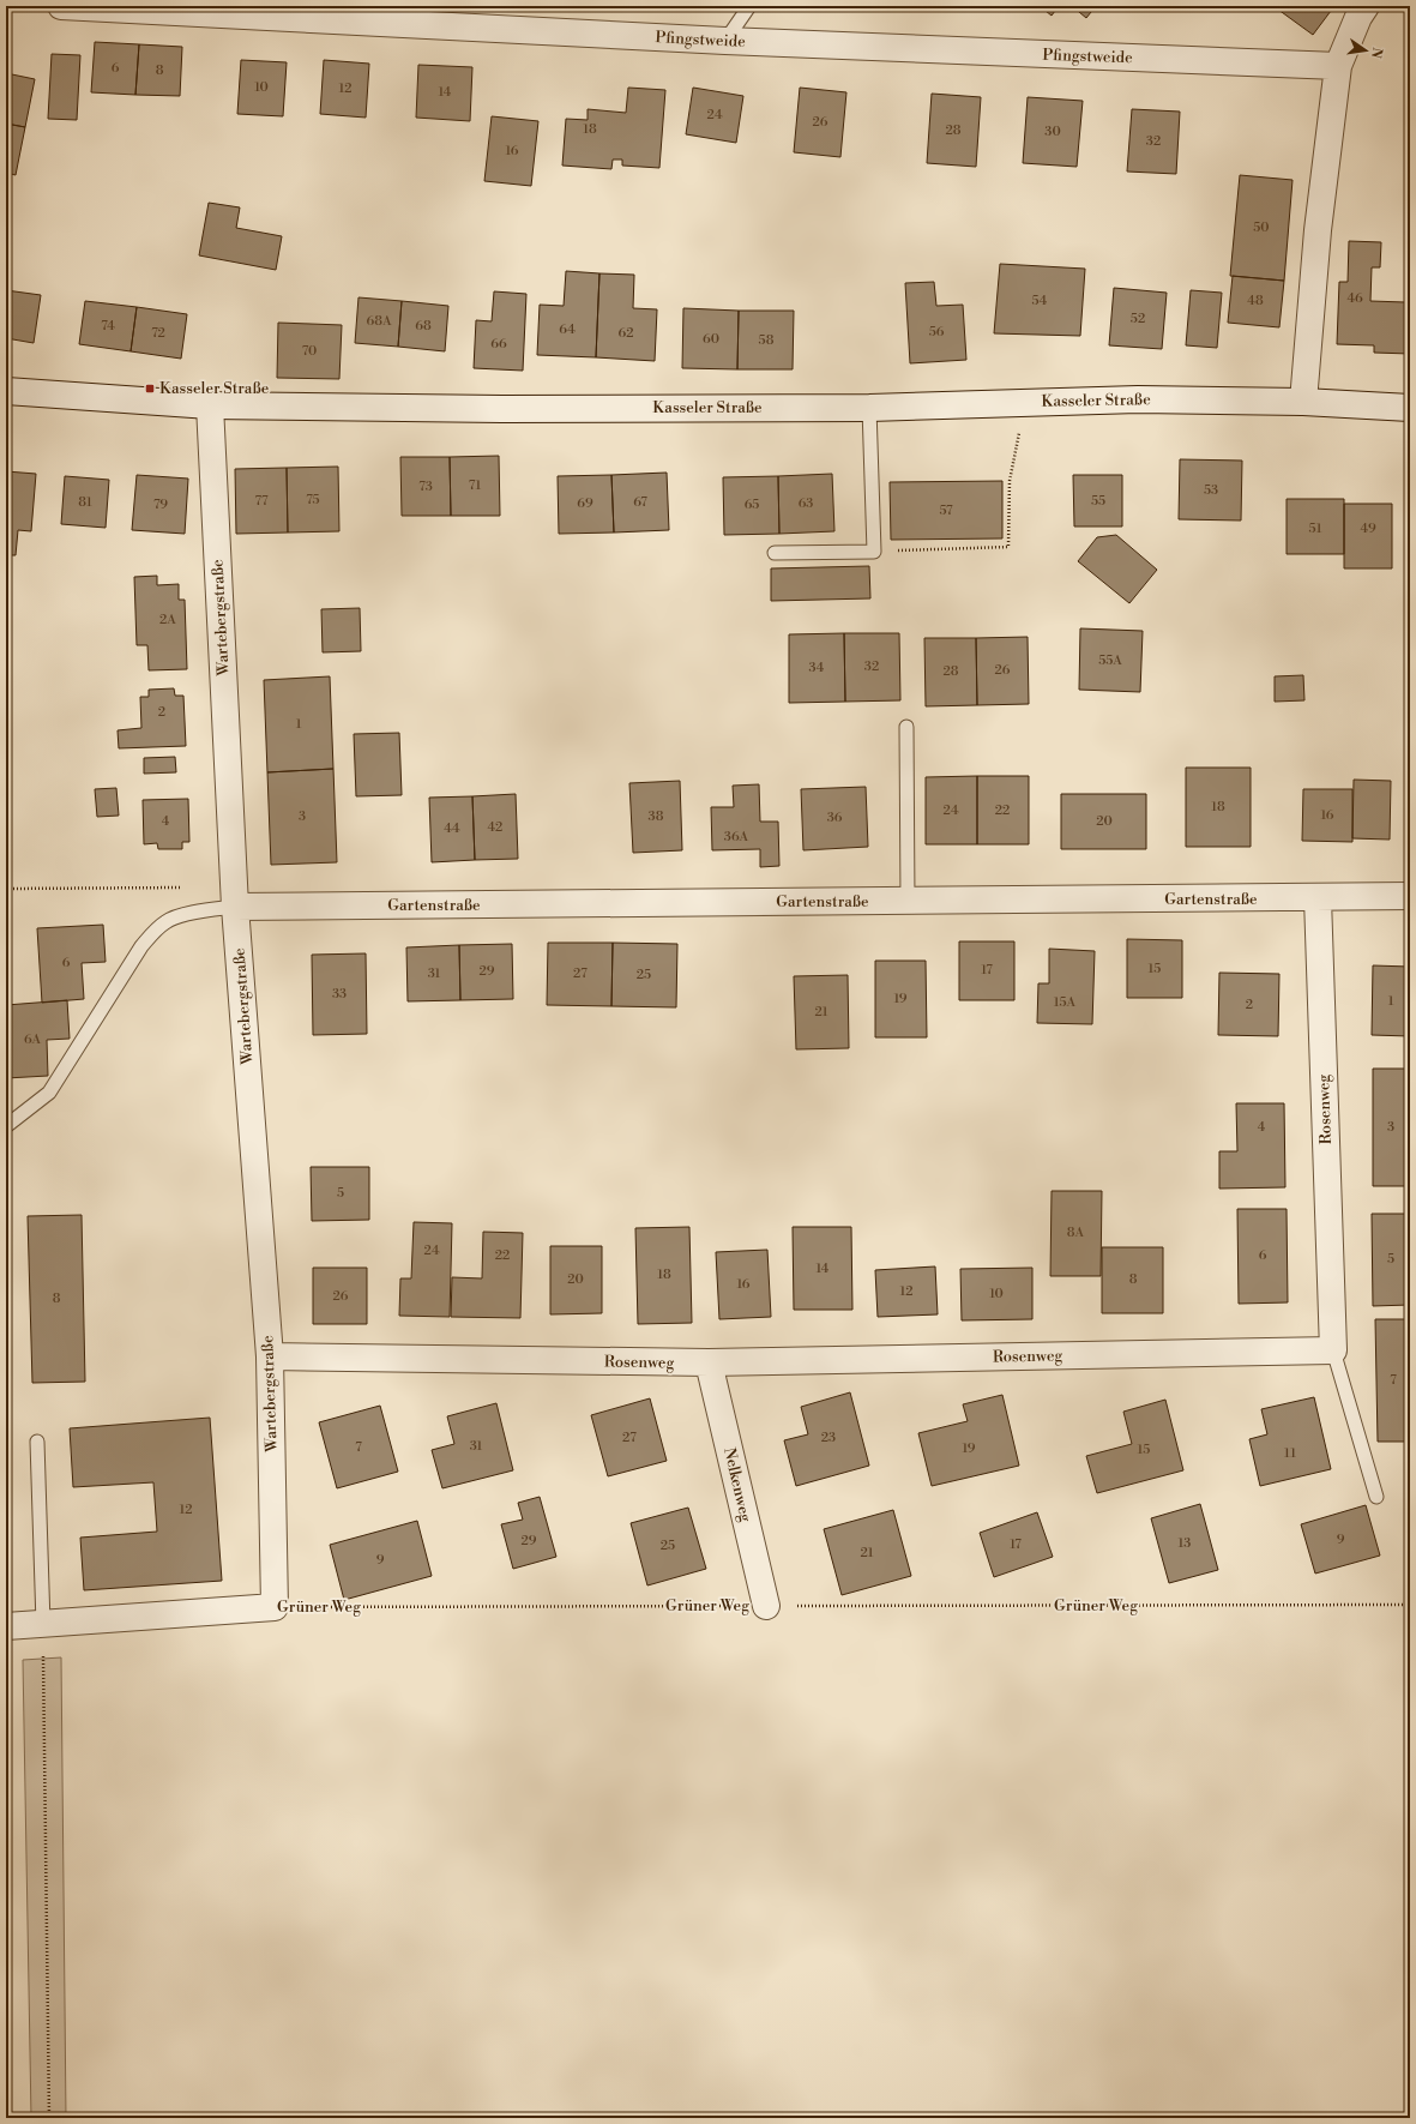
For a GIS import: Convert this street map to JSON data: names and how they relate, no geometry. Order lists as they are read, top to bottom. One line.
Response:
{"streets":{"street":["Pfingstweide","Kasseler Straße","Wartebergstraße","Gartenstraße","Rosenweg","Nelkenweg","Grüner Weg"]},"crossings":[["Kasseler Straße","Wartebergstraße"],["Wartebergstraße","Gartenstraße"],["Wartebergstraße","Rosenweg"],["Wartebergstraße","Grüner Weg"],["Gartenstraße","Rosenweg"],["Rosenweg","Nelkenweg"],["Nelkenweg","Grüner Weg"]],"places":{"transit":["Kasseler Straße"]},"house_numbers":["6","8","10","12","14","24","26","18","28","30","32","16","50","46","54","48","52","68A","74","68","64","56","72","62","60","58","66","70","71","73","53","75","77","55","81","67","69","63","79","65","57","51","49","2A","55A","32","34","26","28","2","1","18","24","22","16","3","38","36","4","20","42","44","36A","6","15","17","29","31","27","25","33","19","1","15A","2","21","6A","4","3","5","8A","24","22","6","5","14","18","20","8","16","12","10","26","8","7","27","23","31","7","19","15","11","12","9","29","13","17","25","21","9"],"north":"right"}
